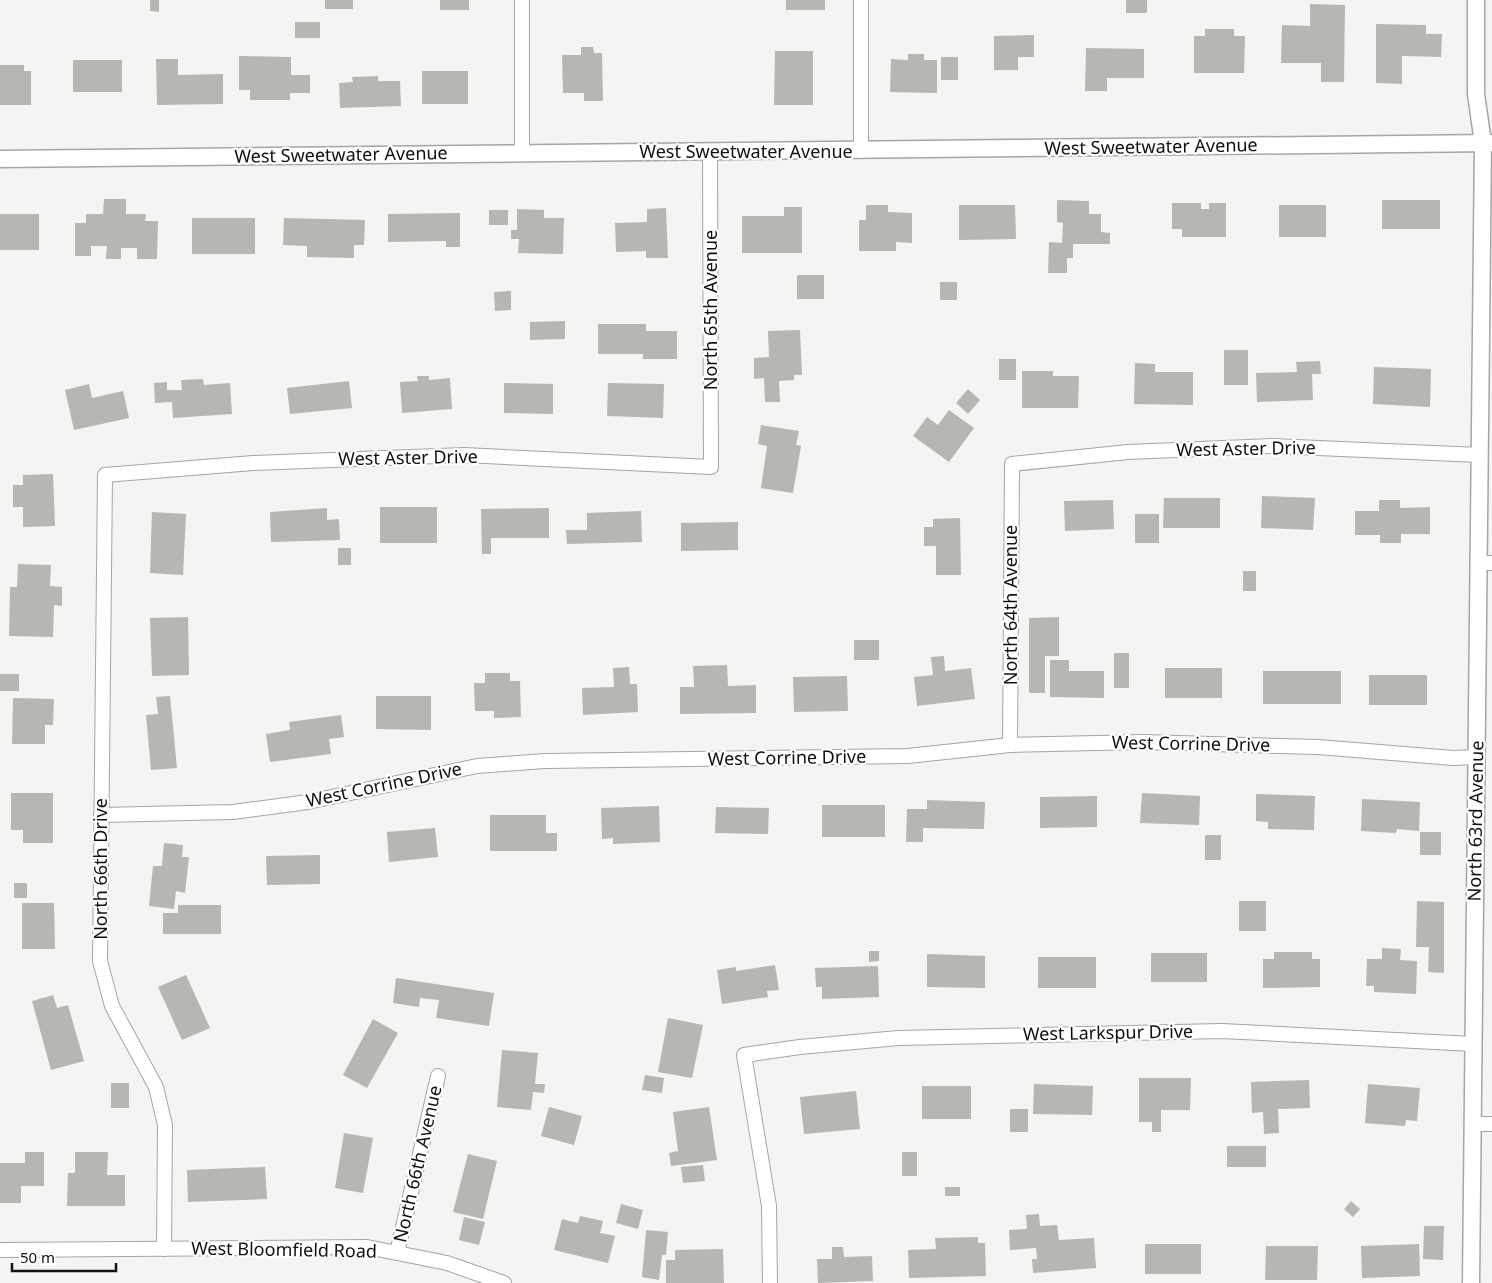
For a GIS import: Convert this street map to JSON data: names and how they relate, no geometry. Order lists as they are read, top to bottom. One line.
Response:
{"streets":{"street":["West Sweetwater Avenue","North 65th Avenue","West Aster Drive","North 64th Avenue","West Corrine Drive","North 63rd Avenue","North 66th Drive","West Larkspur Drive","North 66th Avenue","West Bloomfield Road"]},"crossings":[["West Sweetwater Avenue","North 65th Avenue"],["West Sweetwater Avenue","North 63rd Avenue"],["North 65th Avenue","West Aster Drive"],["West Aster Drive","North 64th Avenue"],["West Aster Drive","North 63rd Avenue"],["West Aster Drive","North 66th Drive"],["North 64th Avenue","West Corrine Drive"],["West Corrine Drive","North 63rd Avenue"],["West Corrine Drive","North 66th Drive"],["North 63rd Avenue","West Larkspur Drive"],["North 66th Drive","West Bloomfield Road"],["North 66th Avenue","West Bloomfield Road"]],"scale_bar":"50 m"}
